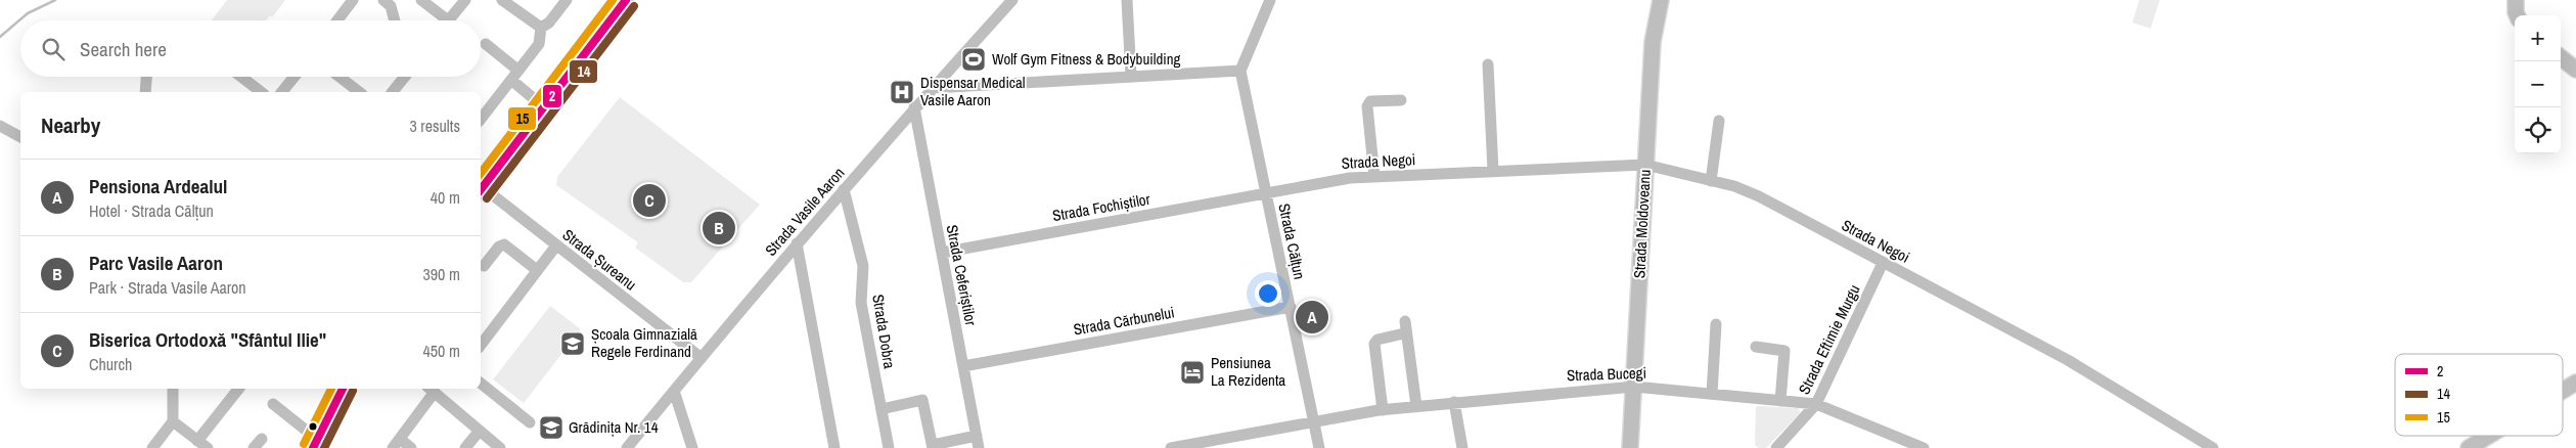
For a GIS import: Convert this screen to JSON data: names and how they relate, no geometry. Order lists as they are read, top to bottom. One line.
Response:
{"streets":{"main road":["Strada Moldoveanu"],"street":["Strada Negoi","Strada Fochiștilor","Strada Vasile Aaron","Strada Călțun","Strada Șureanu","Strada Ceferiștilor","Strada Cărbunelui","Strada Dobra","Strada Eftimie Murgu","Strada Bucegi"]},"crossings":[["Strada Negoi","Strada Fochiștilor"],["Strada Negoi","Strada Moldoveanu"],["Strada Negoi","Strada Călțun"],["Strada Negoi","Strada Eftimie Murgu"],["Strada Fochiștilor","Strada Călțun"],["Strada Fochiștilor","Strada Ceferiștilor"],["Strada Vasile Aaron","Strada Șureanu"],["Strada Vasile Aaron","Strada Ceferiștilor"],["Strada Vasile Aaron","Strada Dobra"],["Strada Moldoveanu","Strada Bucegi"],["Strada Călțun","Strada Cărbunelui"],["Strada Călțun","Strada Bucegi"],["Strada Ceferiștilor","Strada Cărbunelui"],["Strada Eftimie Murgu","Strada Bucegi"]],"places":{"sports":["Wolf Gym Fitness & Bodybuilding"],"hospital":["Dispensar Medical Vasile Aaron"],"school or university":["Școala Gimnazială Regele Ferdinand","Grădinița Nr. 14"],"hotel":["Pensiunea La Rezidenta"]},"lines":["transit line 2","transit line 15","transit line 14"],"legend":["2","14","15"],"page":{"map_buttons":["+","−"],"search":"Search here","heading":["Nearby","3 results"],"list":[{"mark":"A","name":"Pensiona Ardealul","note":"Hotel · Strada Călțun","value":"40 m"},{"mark":"B","name":"Parc Vasile Aaron","note":"Park · Strada Vasile Aaron","value":"390 m"},{"mark":"C","name":"Biserica Ortodoxă \"Sfântul Ilie\"","note":"Church","value":"450 m"}],"pins":["C","B","A"]}}
